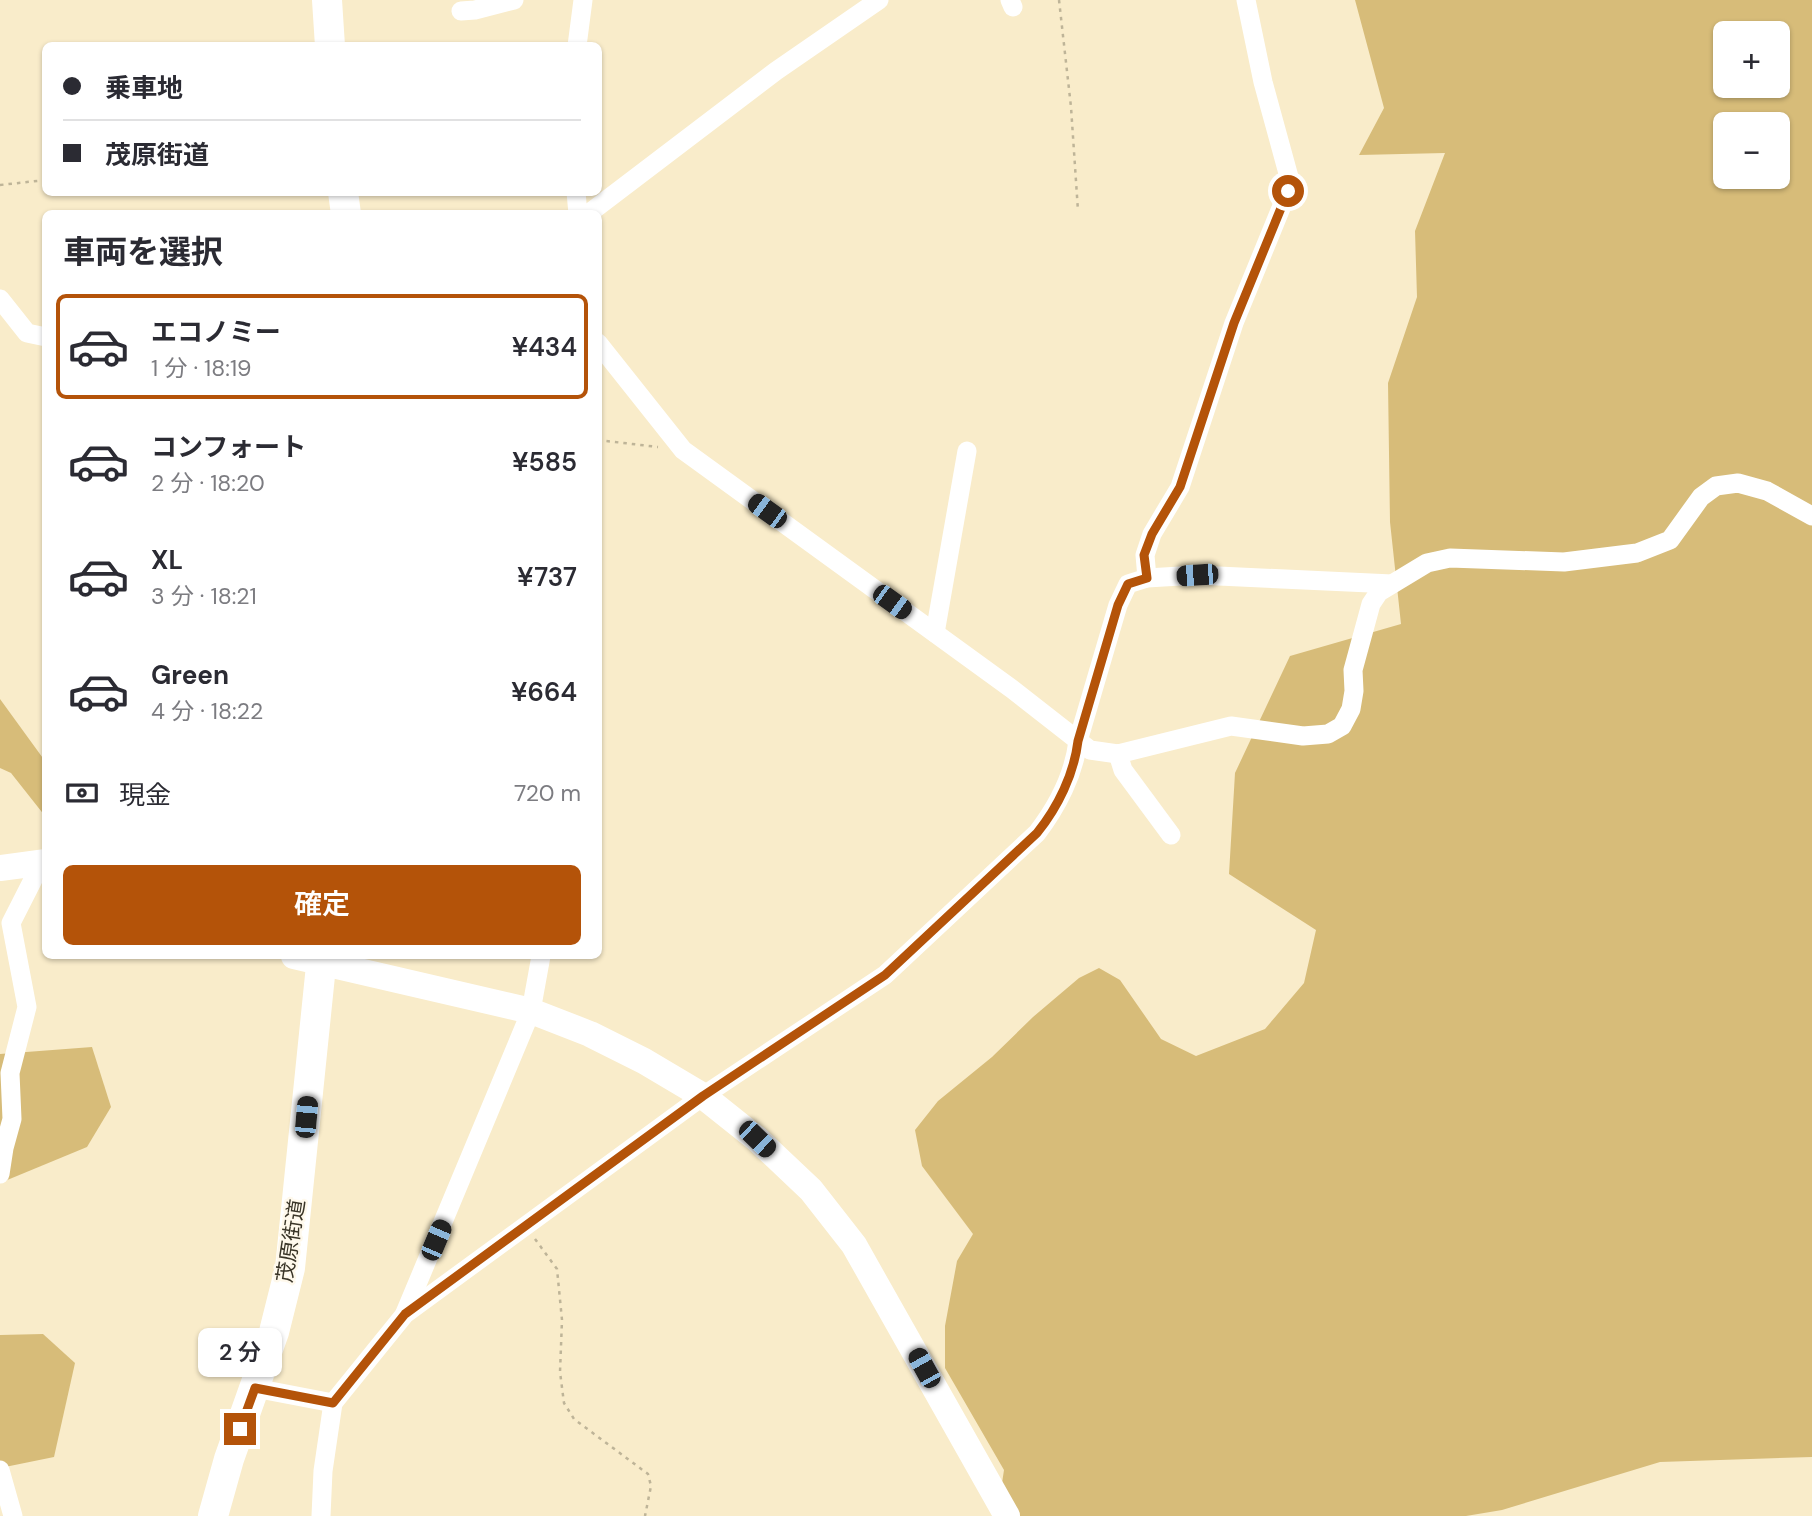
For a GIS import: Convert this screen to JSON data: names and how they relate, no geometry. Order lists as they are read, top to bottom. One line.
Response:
{"streets":{"main road":["茂原街道"]},"page":{"map_buttons":["+","−"],"banner":["乗車地","茂原街道"],"heading":"車両を選択","list":[{"name":"エコノミー","note":"1 分 · 18:19","value":"¥434"},{"name":"コンフォート","note":"2 分 · 18:20","value":"¥585"},{"name":"XL","note":"3 分 · 18:21","value":"¥737"},{"name":"Green","note":"4 分 · 18:22","value":"¥664"}],"pay":["現金","720 m"],"buttons":"確定","bubble":"2 分"}}
